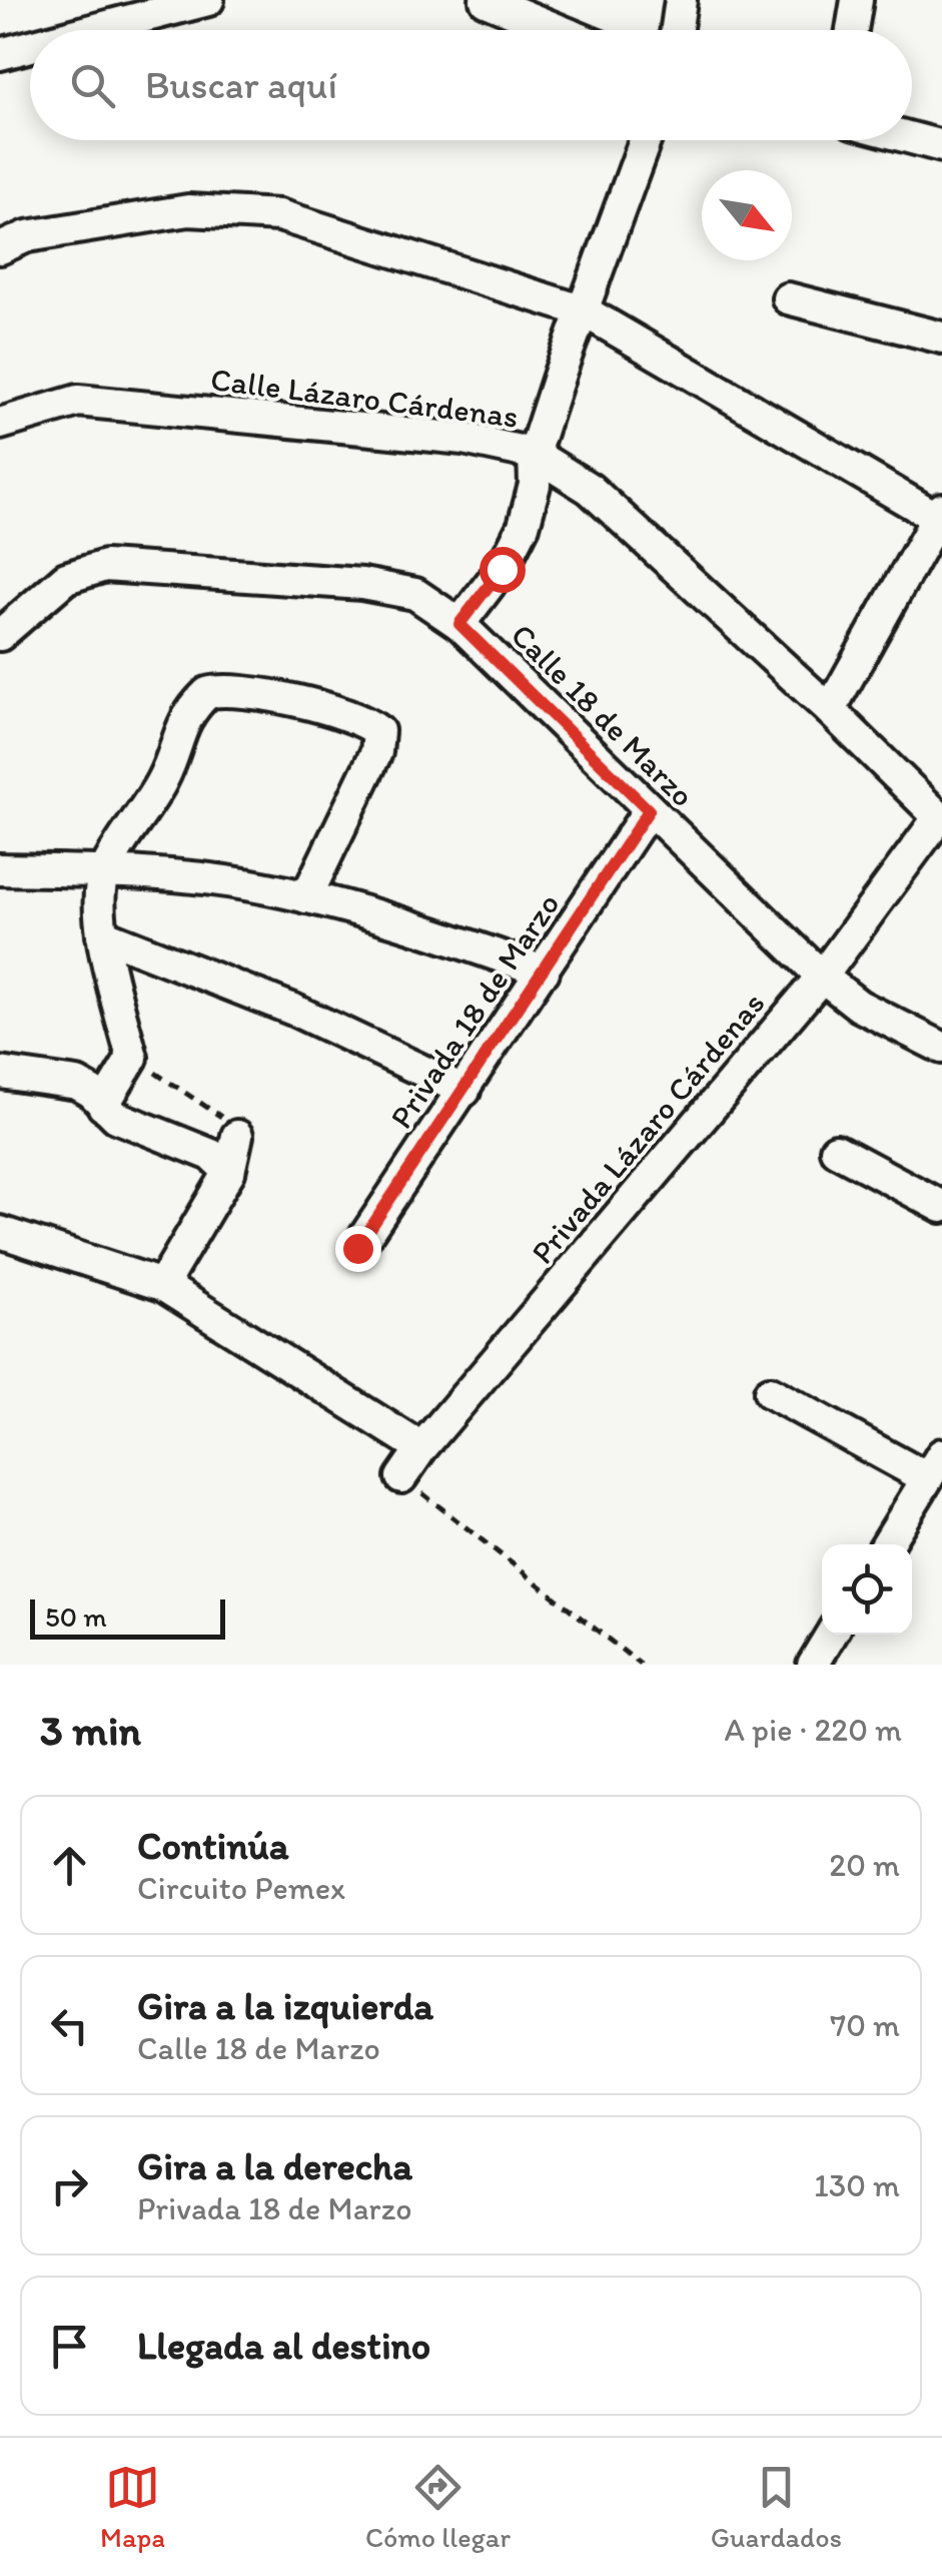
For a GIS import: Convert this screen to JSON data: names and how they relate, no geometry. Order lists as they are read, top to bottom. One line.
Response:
{"streets":{"street":["Calle Lázaro Cárdenas","Calle 18 de Marzo","Privada 18 de Marzo","Privada Lázaro Cárdenas"]},"crossings":[["Calle Lázaro Cárdenas","Privada Lázaro Cárdenas"],["Calle 18 de Marzo","Privada 18 de Marzo"],["Calle 18 de Marzo","Privada Lázaro Cárdenas"]],"scale_bar":"50 m","north":"bottom right","page":{"search":"Buscar aquí","scale":"50 m","heading":["3 min","A pie · 220 m"],"list":[["Continúa","Circuito Pemex","20 m"],["Gira a la izquierda","Calle 18 de Marzo","70 m"],["Gira a la derecha","Privada 18 de Marzo","130 m"],"Llegada al destino"],"nav":["Mapa","Cómo llegar","Guardados"]}}
